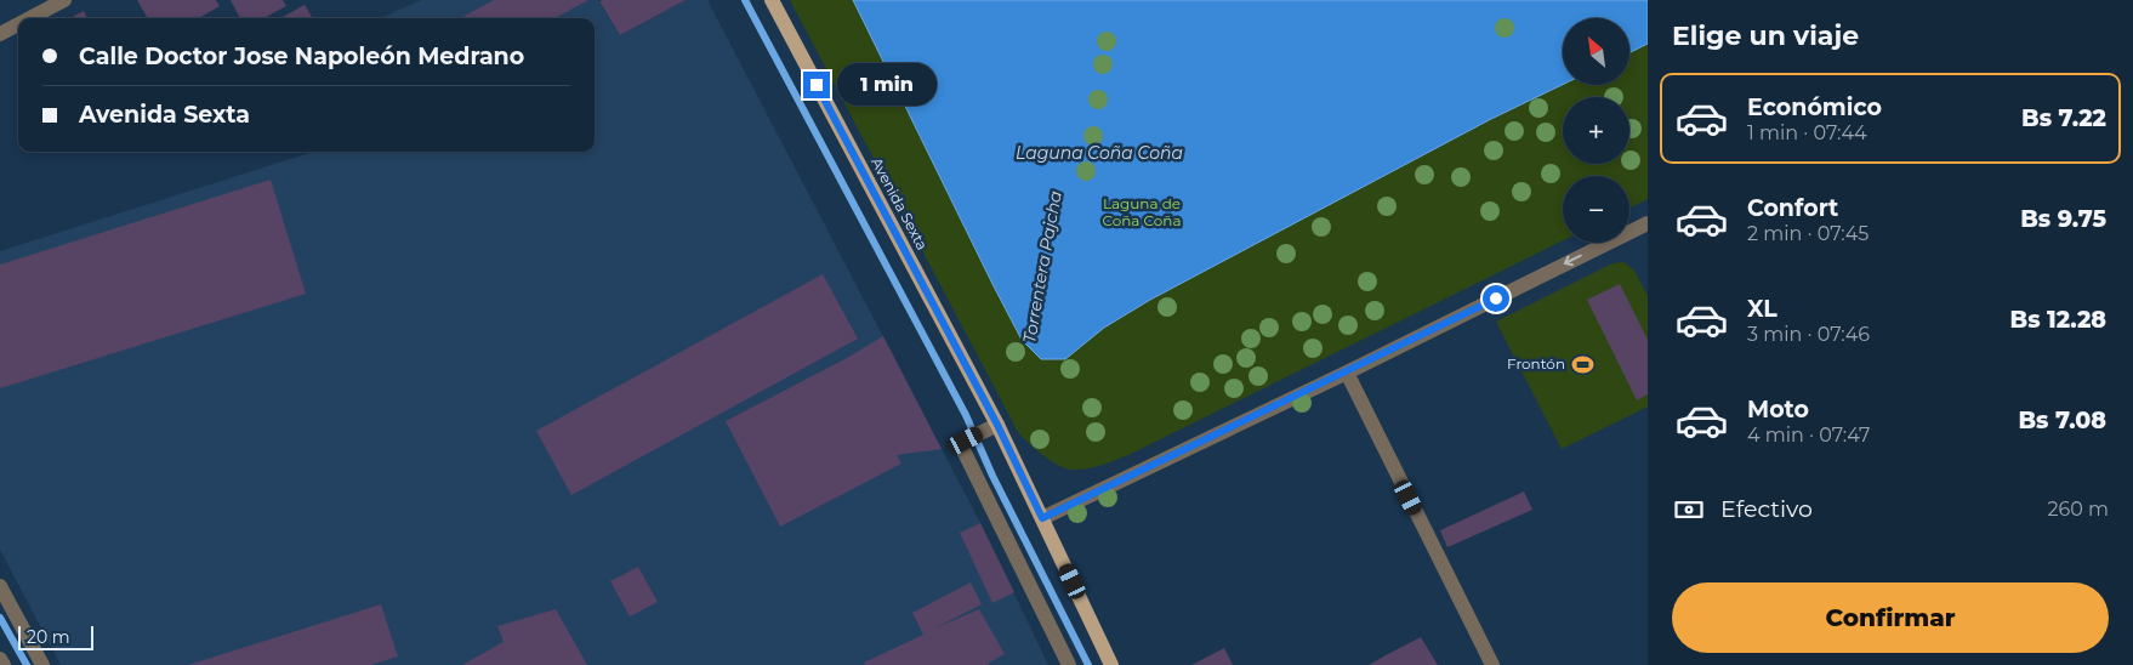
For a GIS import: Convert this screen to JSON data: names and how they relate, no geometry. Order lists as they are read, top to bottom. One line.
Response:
{"streets":{"main road":["Avenida Sexta"]},"water":["Laguna Coña Coña","Torrentera Pajcha"],"parks":["Laguna de Coña Coña"],"places":{"sports":["Frontón"]},"scale_bar":"20 m","north":"top left","page":{"heading":"Elige un viaje","map_buttons":["+","−"],"banner":["Calle Doctor Jose Napoleón Medrano","Avenida Sexta"],"bubble":"1 min","list":[{"name":"Económico","note":"1 min · 07:44","value":"Bs 7.22"},{"name":"Confort","note":"2 min · 07:45","value":"Bs 9.75"},{"name":"XL","note":"3 min · 07:46","value":"Bs 12.28"},{"name":"Moto","note":"4 min · 07:47","value":"Bs 7.08"}],"pay":["Efectivo","260 m"],"buttons":"Confirmar","scale":"20 m"}}
